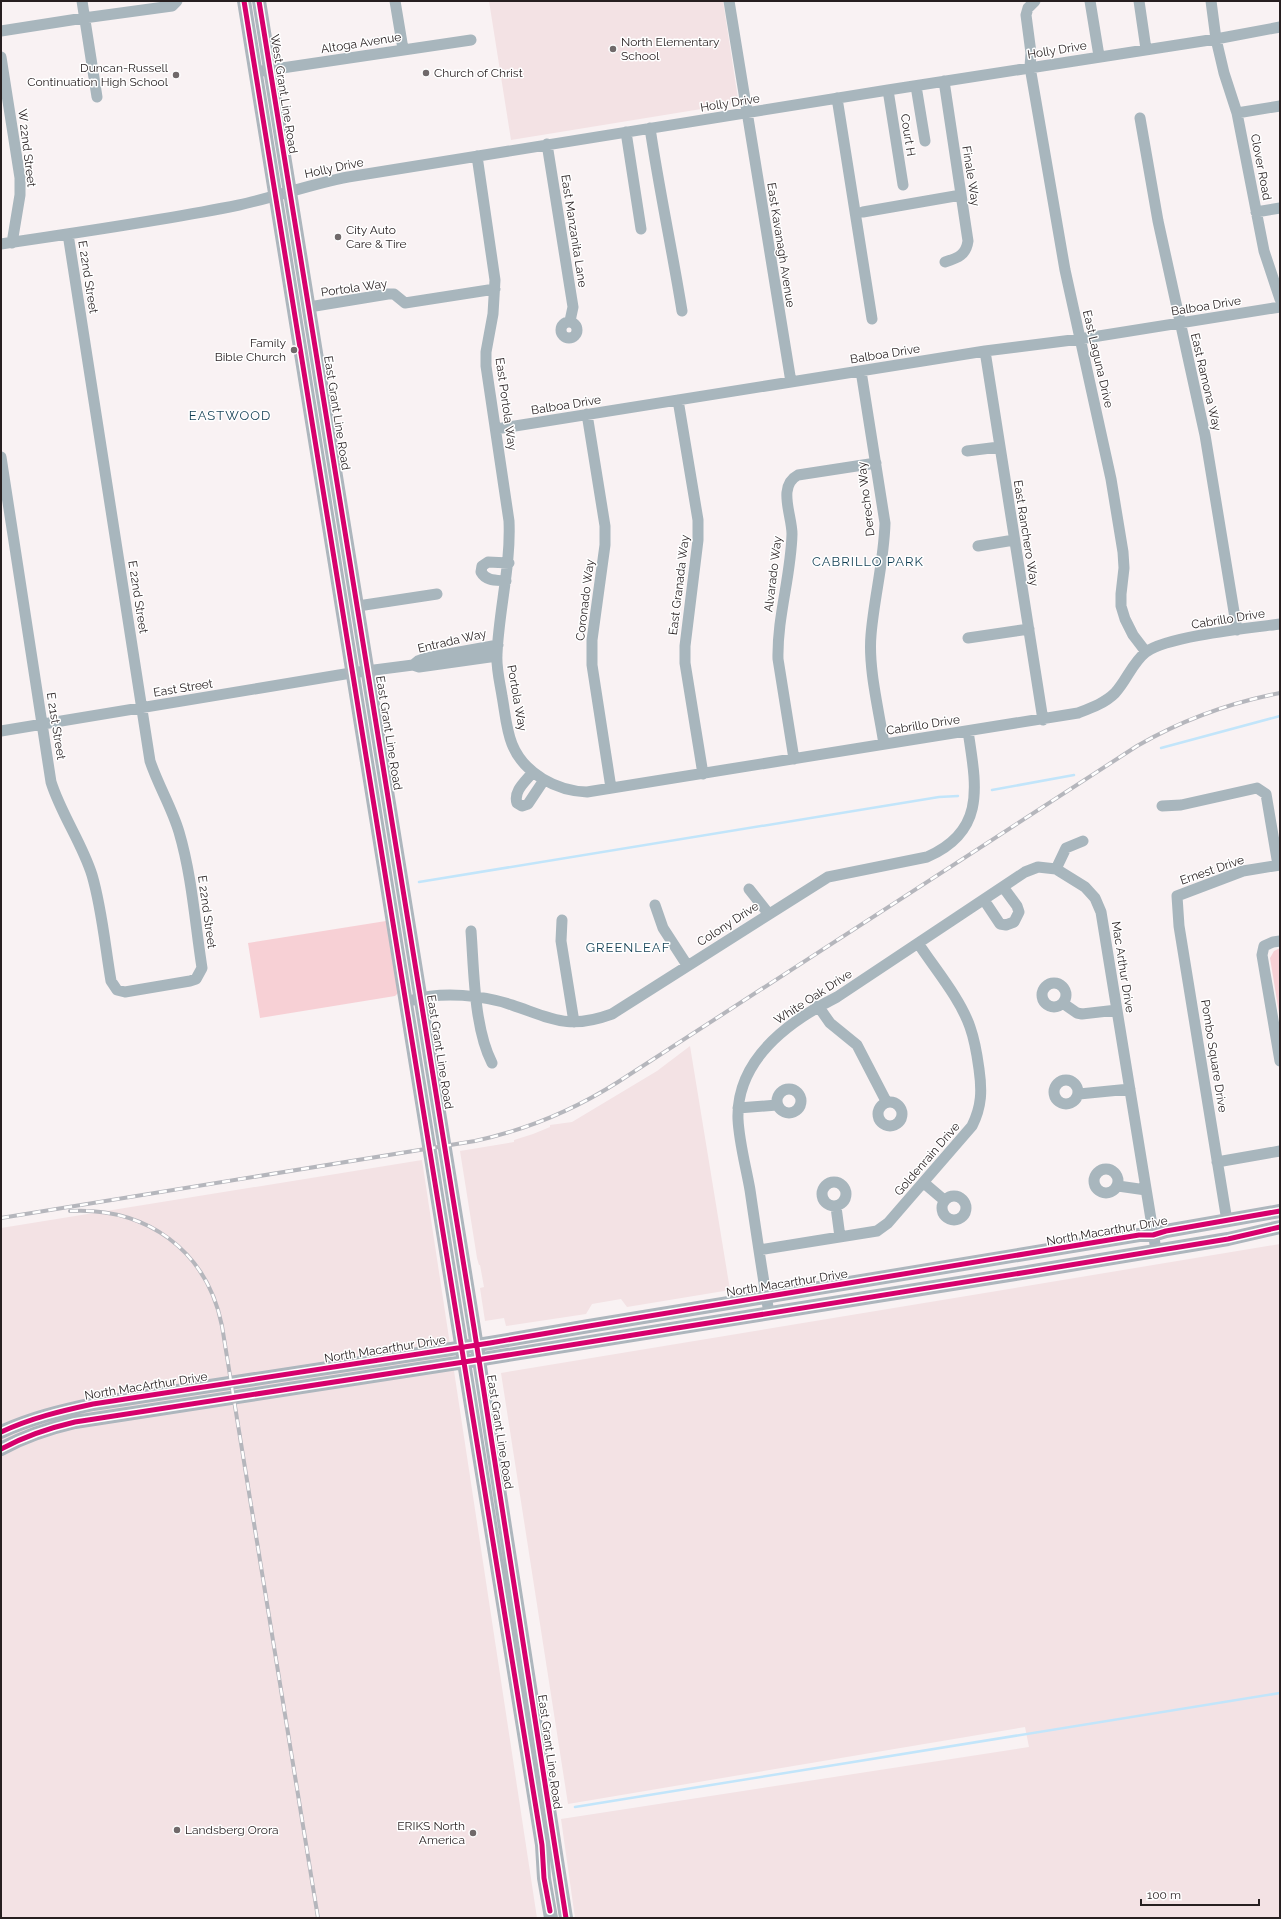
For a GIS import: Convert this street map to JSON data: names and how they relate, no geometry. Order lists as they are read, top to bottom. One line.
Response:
{"streets":{"main road":["West Grant Line Road","East Grant Line Road","North Macarthur Drive","North MacArthur Drive"],"street":["Altoga Avenue","Holly Drive","Court H","W 22nd Street","Clover Road","Finale Way","East Manzanita Lane","East Kavanagh Avenue","E 22nd Street","Portola Way","Balboa Drive","East Laguna Drive","East Ramona Way","East Portola Way","Derecho Way","East Ranchero Way","Alvarado Way","East Granada Way","Coronado Way","Cabrillo Drive","Entrada Way","East Street","E 21st Street","Ernest Drive","Colony Drive","Mac Arthur Drive","White Oak Drive","Pombo Square Drive","Goldenrain Drive"]},"crossings":[["Altoga Avenue","West Grant Line Road"],["Holly Drive","West Grant Line Road"],["Holly Drive","Court H"],["Holly Drive","W 22nd Street"],["Holly Drive","Clover Road"],["Holly Drive","Finale Way"],["Holly Drive","East Manzanita Lane"],["Holly Drive","East Kavanagh Avenue"],["Holly Drive","E 22nd Street"],["Holly Drive","East Laguna Drive"],["Holly Drive","East Portola Way"],["Holly Drive","East Grant Line Road"],["West Grant Line Road","East Grant Line Road"],["East Kavanagh Avenue","Balboa Drive"],["E 22nd Street","East Street"],["E 22nd Street","E 21st Street"],["Portola Way","East Portola Way"],["Portola Way","East Grant Line Road"],["Portola Way","Cabrillo Drive"],["Portola Way","Entrada Way"],["Balboa Drive","East Laguna Drive"],["Balboa Drive","East Ramona Way"],["Balboa Drive","East Portola Way"],["Balboa Drive","Derecho Way"],["Balboa Drive","East Ranchero Way"],["Balboa Drive","East Granada Way"],["Balboa Drive","Coronado Way"],["East Laguna Drive","Cabrillo Drive"],["East Ramona Way","Cabrillo Drive"],["East Portola Way","Entrada Way"],["East Grant Line Road","Entrada Way"],["East Grant Line Road","East Street"],["East Grant Line Road","Colony Drive"],["East Grant Line Road","North Macarthur Drive"],["Derecho Way","Alvarado Way"],["Derecho Way","Cabrillo Drive"],["East Ranchero Way","Cabrillo Drive"],["Alvarado Way","Cabrillo Drive"],["East Granada Way","Cabrillo Drive"],["Coronado Way","Cabrillo Drive"],["Cabrillo Drive","Colony Drive"],["Entrada Way","East Street"],["East Street","E 21st Street"],["Ernest Drive","Pombo Square Drive"],["Mac Arthur Drive","White Oak Drive"],["Mac Arthur Drive","North Macarthur Drive"],["White Oak Drive","Goldenrain Drive"],["White Oak Drive","North Macarthur Drive"],["Pombo Square Drive","North Macarthur Drive"],["North Macarthur Drive","North MacArthur Drive"]],"districts":["EASTWOOD","CABRILLO PARK","GREENLEAF"],"places":["North Elementary School","Church of Christ","Duncan-Russell Continuation High School","City Auto Care & Tire","Family Bible Church","Landsberg Orora","ERIKS North America"],"scale_bar":"100 m"}
